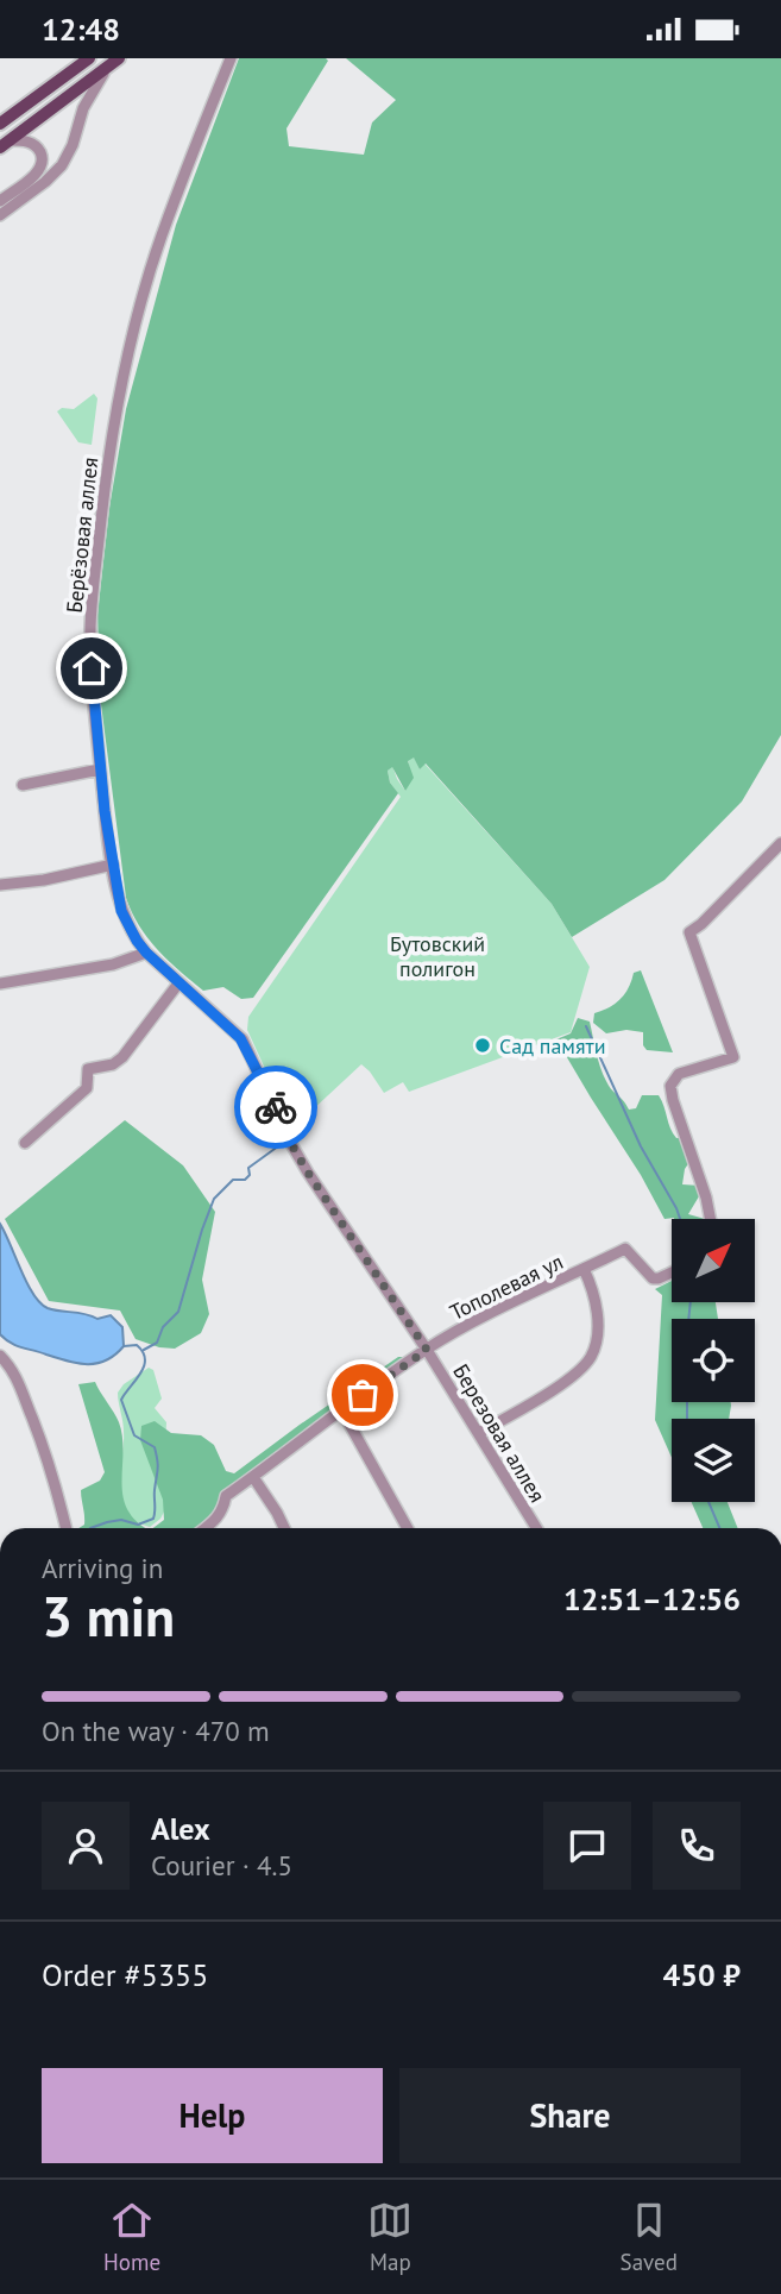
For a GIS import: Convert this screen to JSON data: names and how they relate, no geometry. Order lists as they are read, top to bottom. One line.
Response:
{"streets":{"street":["Берёзовая аллея","Тополевая ул","Березовая аллея"]},"crossings":[["Берёзовая аллея","Березовая аллея"],["Тополевая ул","Березовая аллея"]],"parks":["Бутовский полигон"],"places":["Сад памяти"],"north":"top right","page":{"status":"12:48","heading":["3 min","Arriving in","12:51–12:56"],"panel":["Alex","Courier · 4.5","Order #5355","450 ₽"],"bar":"On the way · 470 m","buttons":["Help","Share"],"tabs":["Home","Map","Saved"]}}
